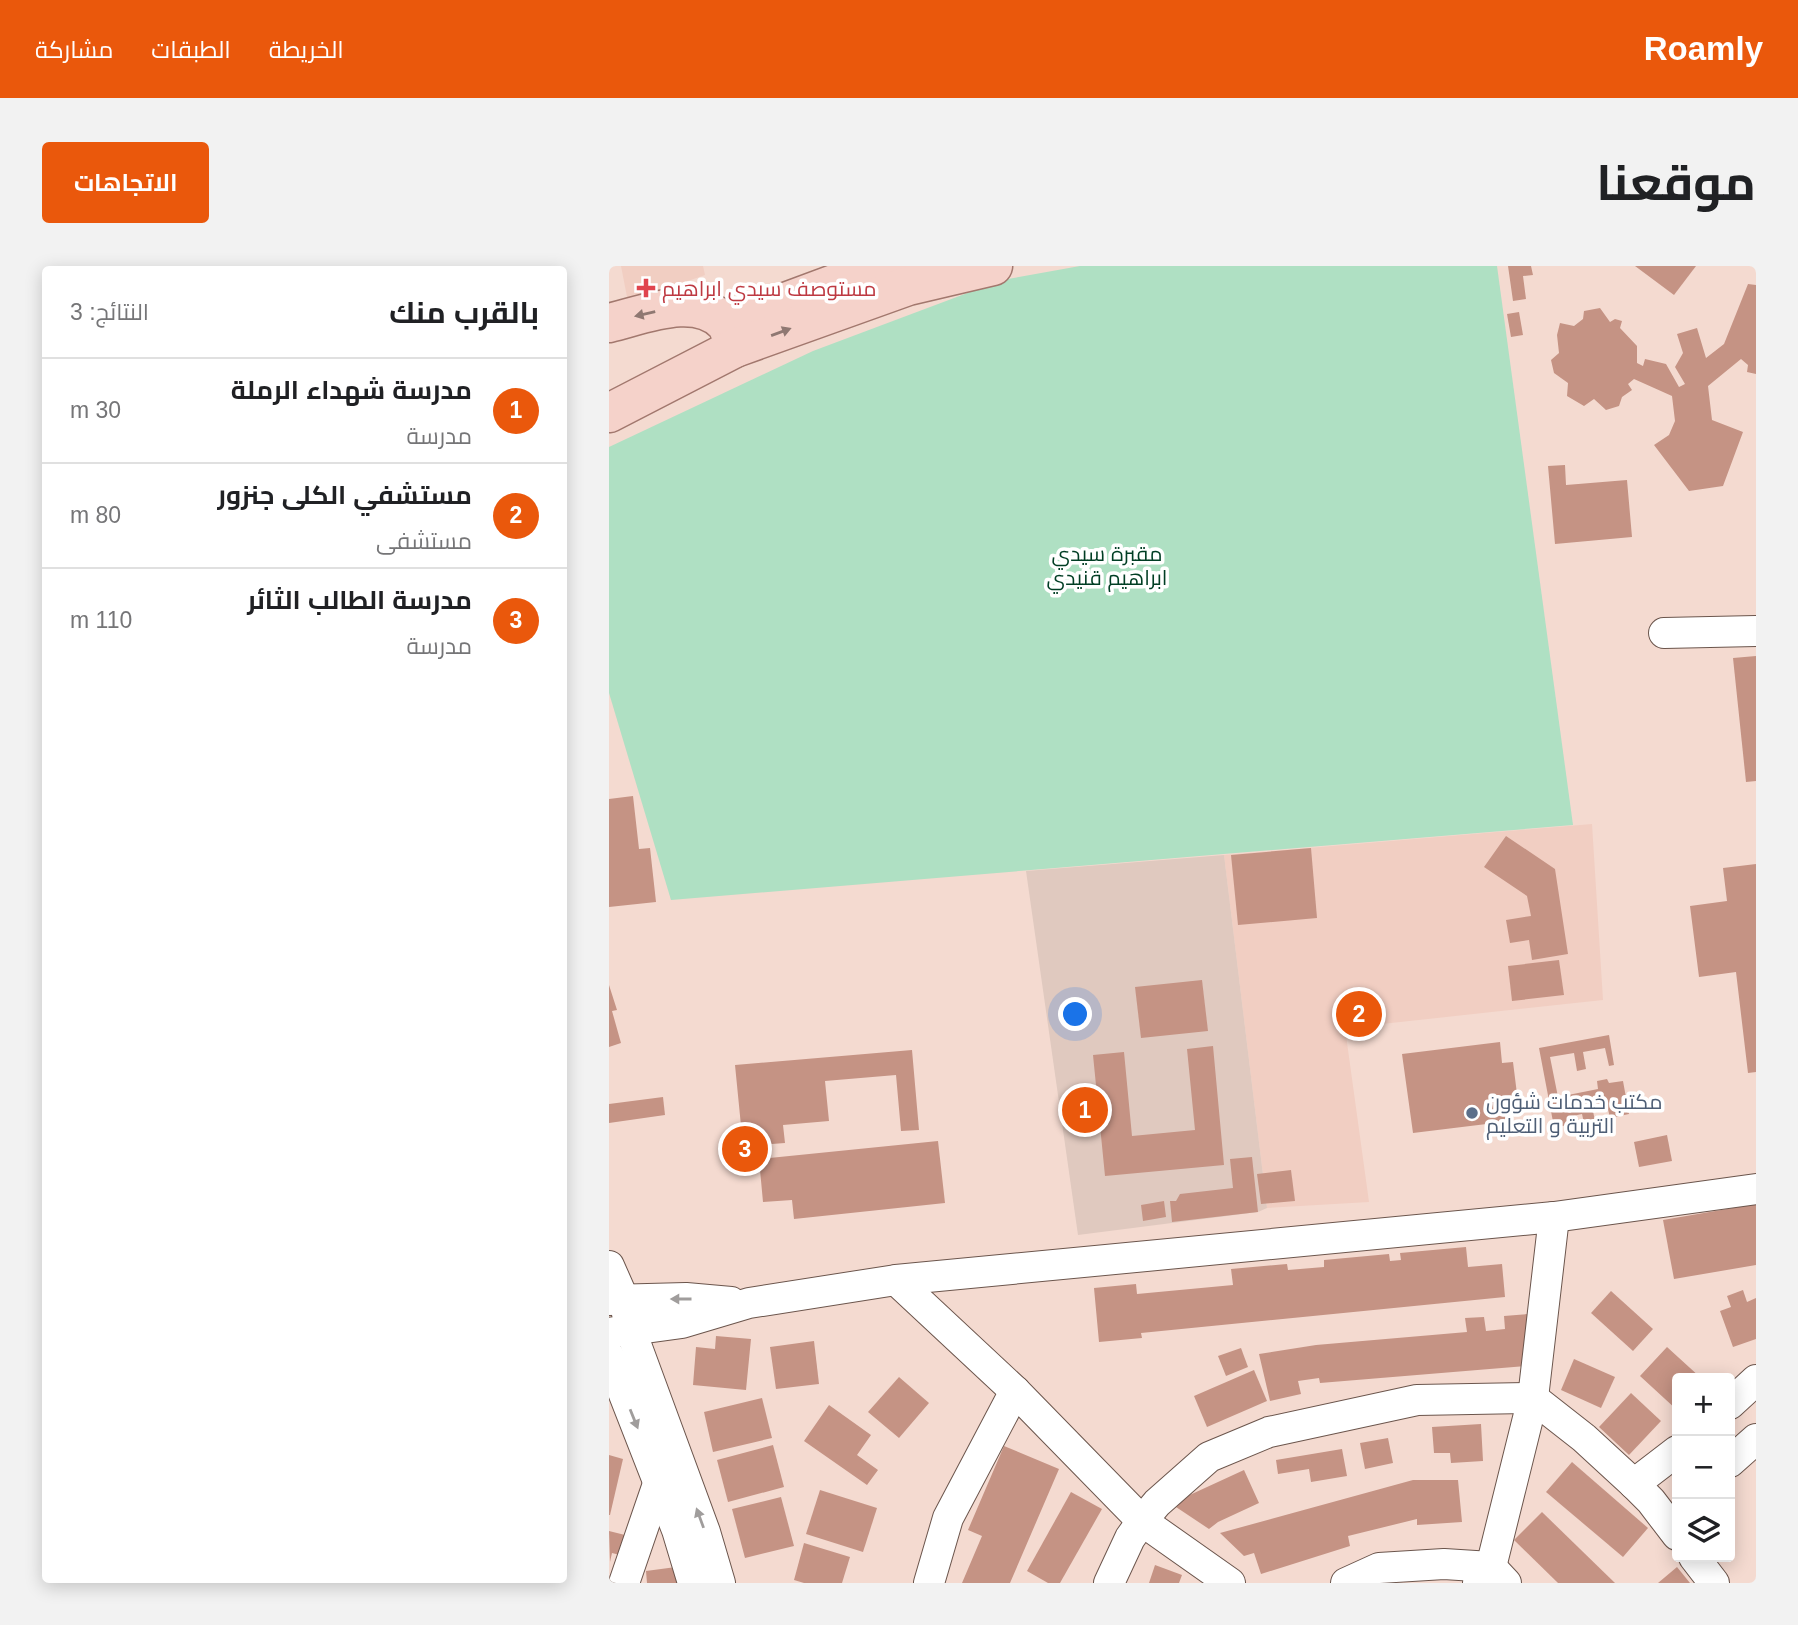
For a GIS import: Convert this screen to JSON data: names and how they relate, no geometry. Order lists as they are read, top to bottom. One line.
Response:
{"parks":["مقبرة سيدي ابراهيم قنيدي"],"places":{"health":["مستوصف سيدي ابراهيم"],"other":["مكتب خدمات شؤون التربية و التعليم"]},"page":{"header":"Roamly","nav":["الخريطة","الطبقات","مشاركة"],"title":"موقعنا","buttons":"الاتجاهات","heading":["بالقرب منك","النتائج: 3"],"list":[{"mark":"1","name":"مدرسة شهداء الرملة","note":"مدرسة","value":"30 m"},{"mark":"2","name":"مستشفي الكلى جنزور","note":"مستشفى","value":"80 m"},{"mark":"3","name":"مدرسة الطالب الثائر","note":"مدرسة","value":"110 m"}],"pins":["2","1","3"],"map_buttons":["+","−"]}}
